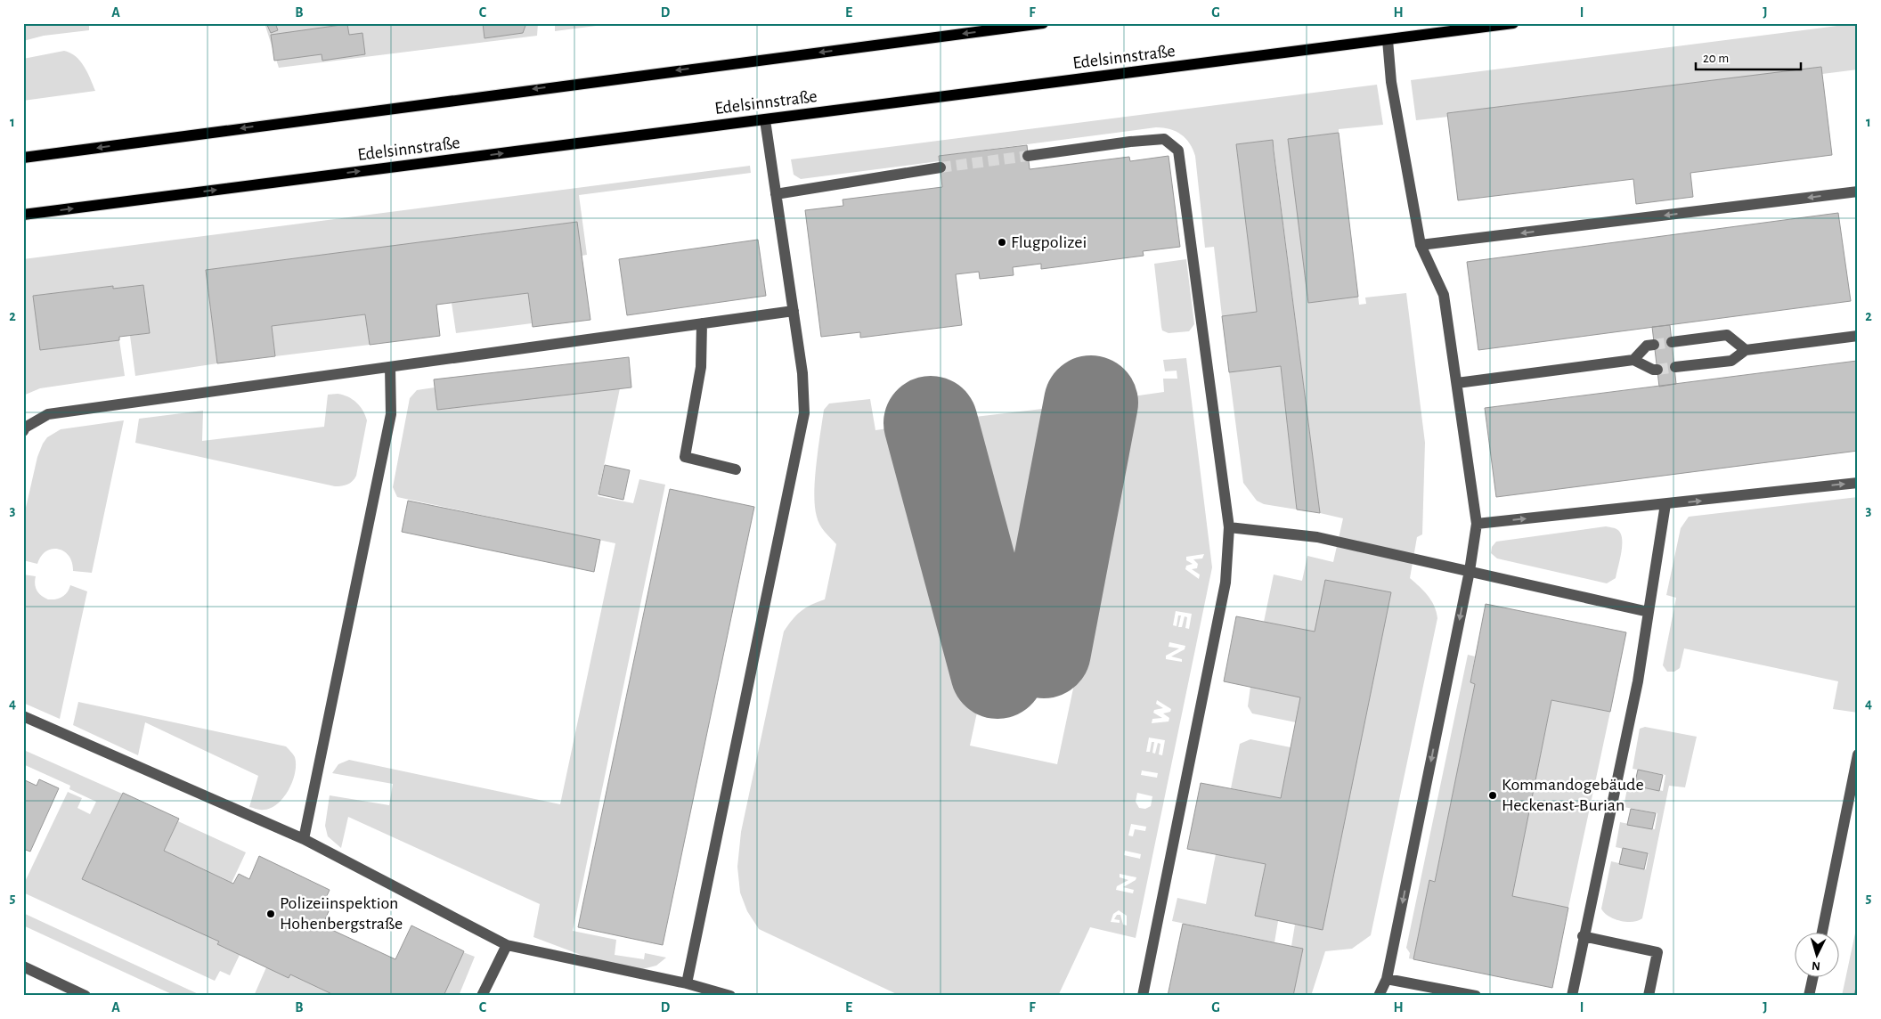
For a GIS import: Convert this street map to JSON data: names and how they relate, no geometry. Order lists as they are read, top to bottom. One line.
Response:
{"streets":{"main road":["Edelsinnstraße"]},"places":["Flugpolizei","Kommandogebäude Heckenast-Burian","Polizeiinspektion Hohenbergstraße"],"scale_bar":"20 m","north":"bottom","grid":{"columns":["A","B","C","D","E","F","G","H","I","J"],"rows":["1","2","3","4","5"]}}
